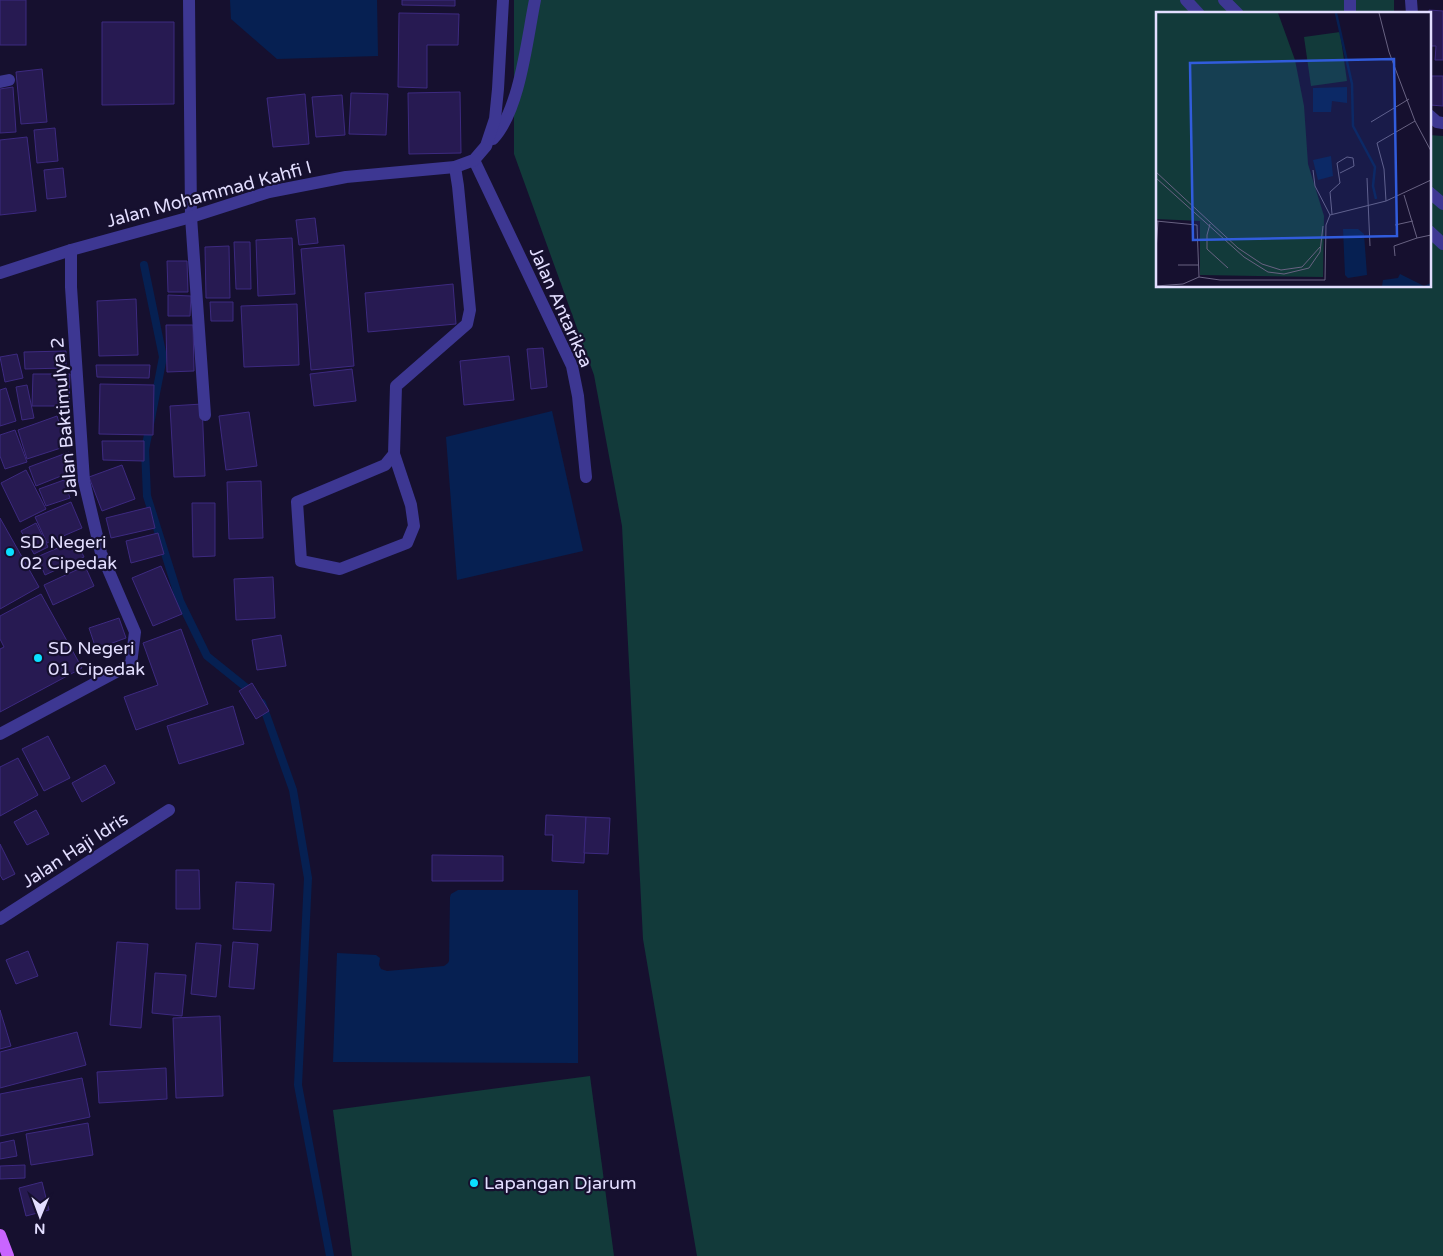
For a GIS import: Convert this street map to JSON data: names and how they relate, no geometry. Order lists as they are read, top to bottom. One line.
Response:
{"streets":{"street":["Jalan Mohammad Kahfi I","Jalan Antariksa","Jalan Baktimulya 2","Jalan Haji Idris"]},"crossings":[["Jalan Mohammad Kahfi I","Jalan Antariksa"],["Jalan Mohammad Kahfi I","Jalan Baktimulya 2"]],"places":["SD Negeri 02 Cipedak","SD Negeri 01 Cipedak","Lapangan Djarum"],"north":"bottom"}
